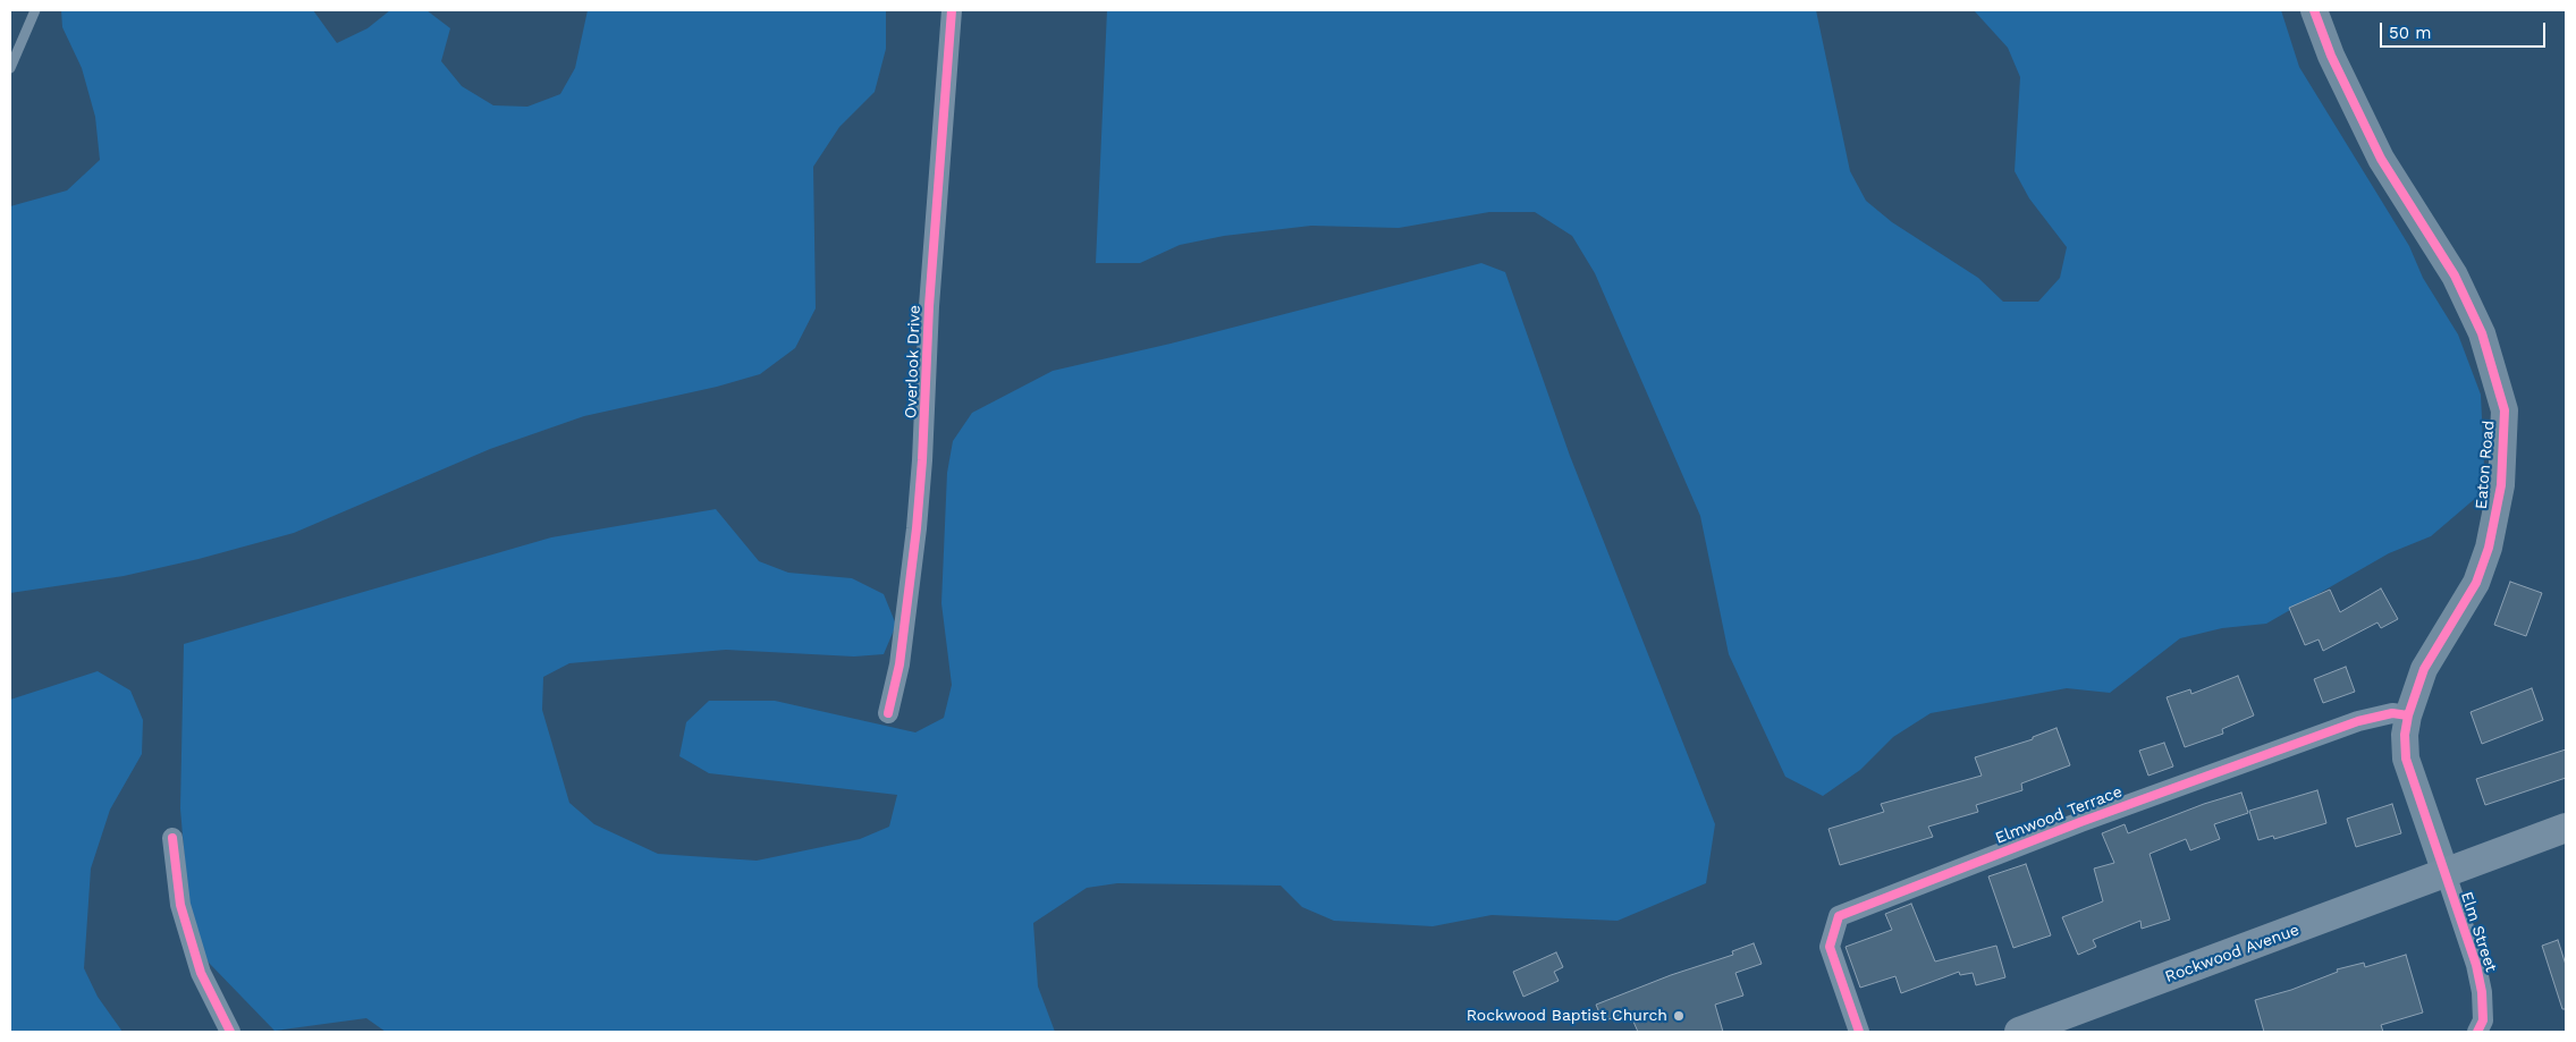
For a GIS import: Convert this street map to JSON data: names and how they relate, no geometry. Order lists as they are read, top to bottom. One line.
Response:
{"streets":{"main road":["Rockwood Avenue"],"street":["Overlook Drive","Eaton Road","Elmwood Terrace","Elm Street"]},"crossings":[["Eaton Road","Elmwood Terrace"],["Eaton Road","Elm Street"],["Eaton Road","Rockwood Avenue"],["Elm Street","Rockwood Avenue"]],"places":["Rockwood Baptist Church"],"scale_bar":"50 m"}
